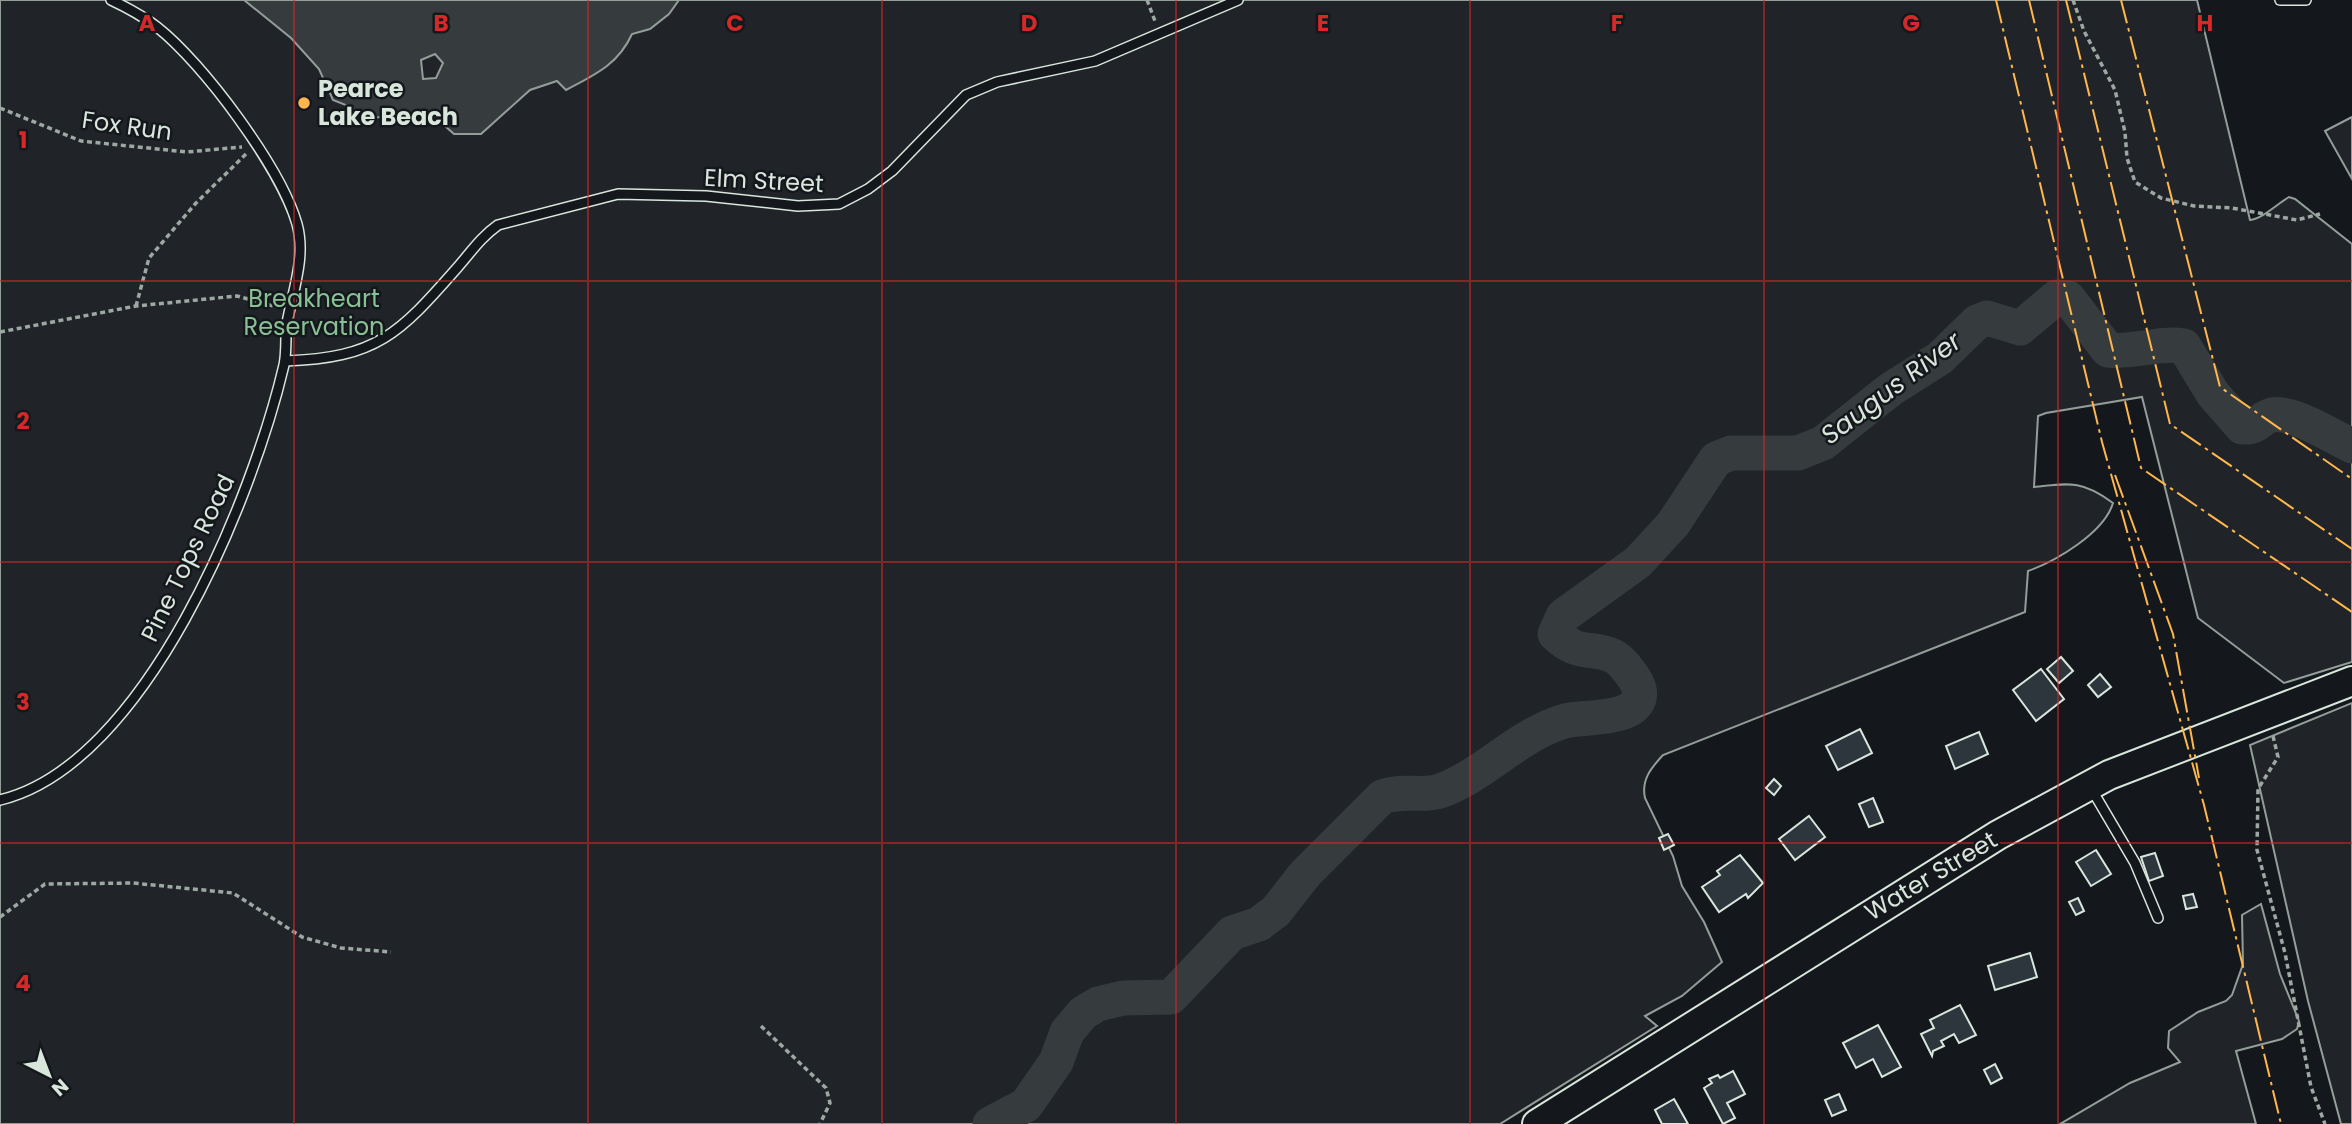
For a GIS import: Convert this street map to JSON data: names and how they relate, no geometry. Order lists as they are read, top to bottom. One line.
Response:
{"streets":{"main road":["Water Street"],"lane":["Elm Street","Pine Tops Road"],"path":["Fox Run"]},"crossings":[["Fox Run","Pine Tops Road"],["Elm Street","Pine Tops Road"]],"water":["Saugus River"],"parks":["Breakheart Reservation"],"places":["Pearce Lake Beach"],"north":"bottom right","grid":{"columns":["A","B","C","D","E","F","G","H"],"rows":["1","2","3","4"]}}
